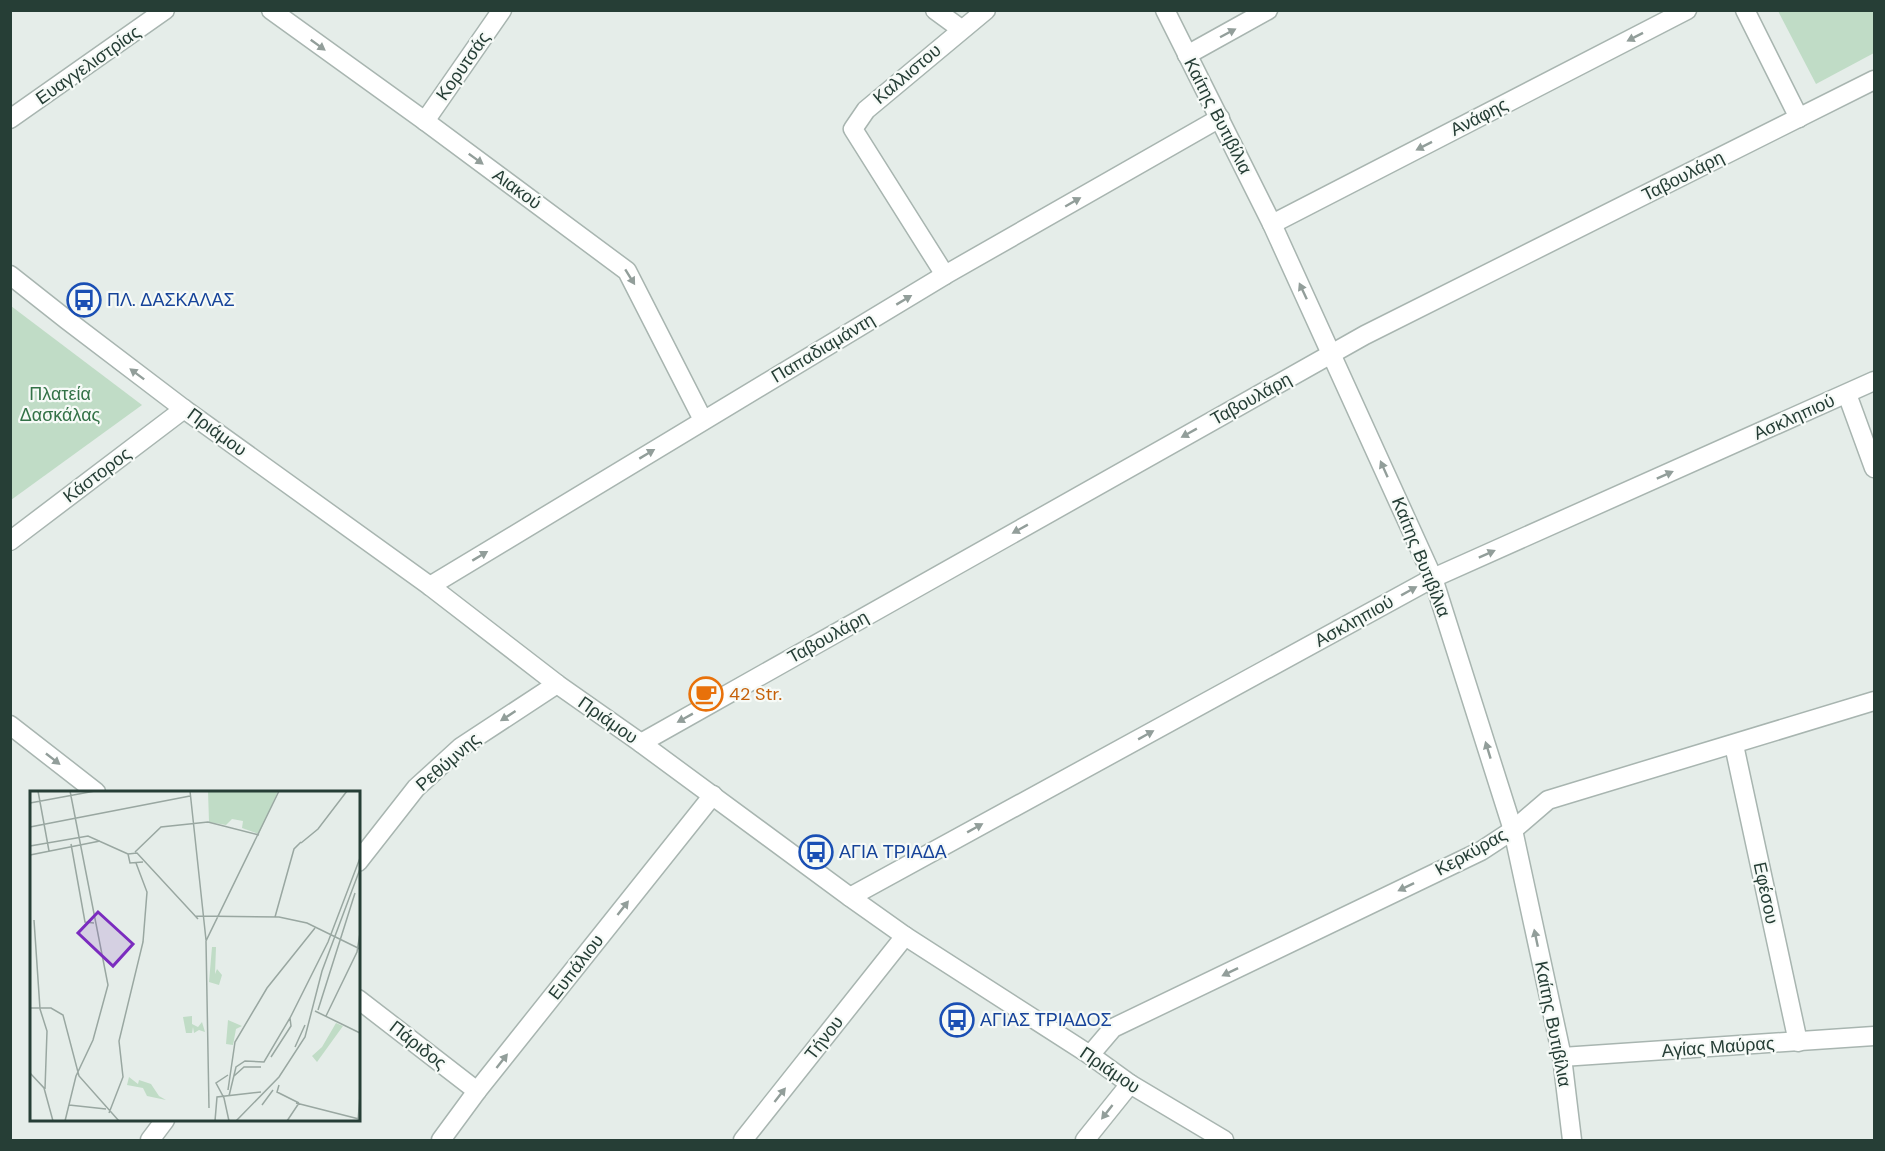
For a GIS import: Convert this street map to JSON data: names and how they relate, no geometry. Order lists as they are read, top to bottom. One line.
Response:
{"streets":{"street":["Ευαγγελιστρίας","Κορυτσάς","Καλλιστου","Καίτης Βυτιβίλια","Ανάφης","Ταβουλάρη","Αιακού","Παπαδιαμάντη","Ασκληπιού","Πριάμου","Κάστορος","Ρεθύμνης","Κερκύρας","Εφέσου","Ευπάλιου","Τήνου","Πάριδος","Αγίας Μαύρας"]},"crossings":[["Κορυτσάς","Αιακού"],["Καλλιστου","Παπαδιαμάντη"],["Καίτης Βυτιβίλια","Ανάφης"],["Καίτης Βυτιβίλια","Ταβουλάρη"],["Καίτης Βυτιβίλια","Παπαδιαμάντη"],["Καίτης Βυτιβίλια","Ασκληπιού"],["Καίτης Βυτιβίλια","Κερκύρας"],["Καίτης Βυτιβίλια","Αγίας Μαύρας"],["Ταβουλάρη","Πριάμου"],["Αιακού","Παπαδιαμάντη"],["Παπαδιαμάντη","Πριάμου"],["Ασκληπιού","Πριάμου"],["Πριάμου","Κάστορος"],["Πριάμου","Ρεθύμνης"],["Πριάμου","Κερκύρας"],["Πριάμου","Ευπάλιου"],["Πριάμου","Τήνου"],["Κερκύρας","Εφέσου"],["Εφέσου","Αγίας Μαύρας"],["Ευπάλιου","Πάριδος"]],"one_way":["Καίτης Βυτιβίλια","Ανάφης","Ταβουλάρη","Αιακού","Παπαδιαμάντη","Ασκληπιού","Ρεθύμνης","Κερκύρας","Ευπάλιου","Τήνου"],"parks":["Πλατεία Δασκάλας"],"places":{"bus stop":["ΠΛ. ΔΑΣΚΑΛΑΣ","ΑΓΙΑ ΤΡΙΑΔΑ","ΑΓΙΑΣ ΤΡΙΑΔΟΣ"],"cafe":["42 Str."]}}
